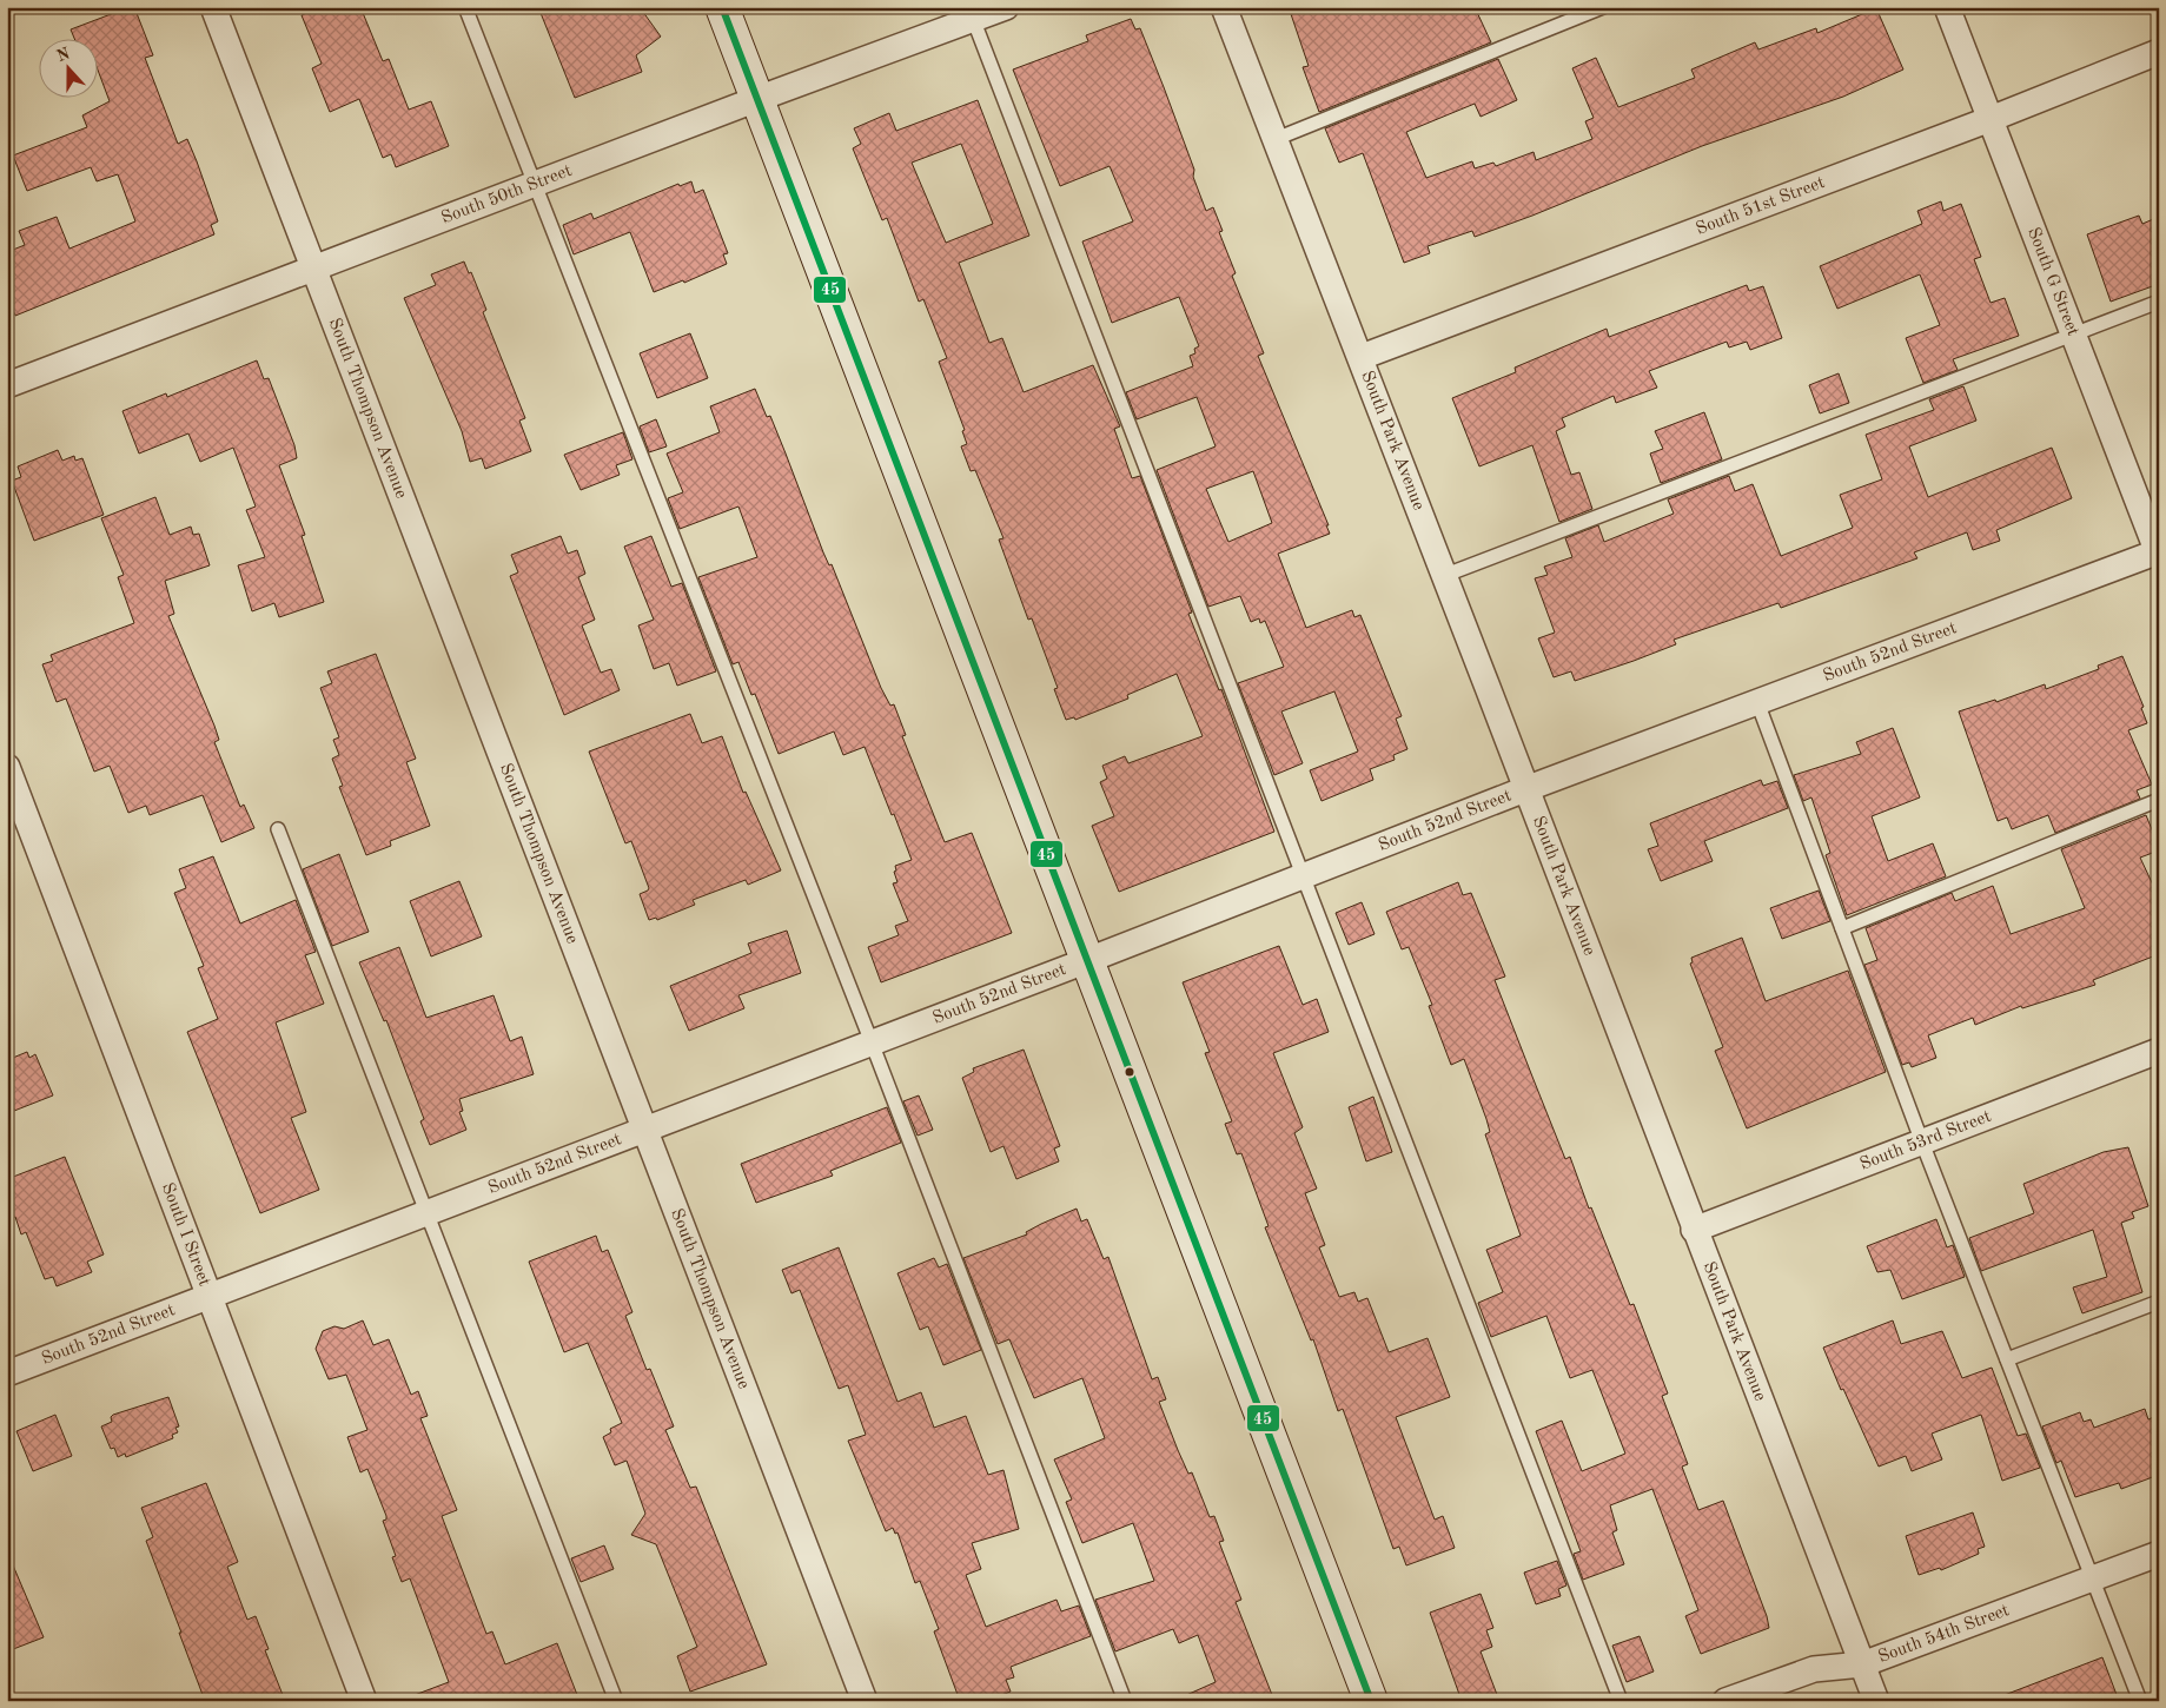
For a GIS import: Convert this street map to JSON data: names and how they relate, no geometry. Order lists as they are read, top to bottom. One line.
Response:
{"streets":{"street":["South 50th Street","South 51st Street","South G Street","South Thompson Avenue","South Park Avenue","South 52nd Street","South 53rd Street","South I Street","South 54th Street"]},"crossings":[["South 50th Street","South Thompson Avenue"],["South 51st Street","South G Street"],["South 51st Street","South Park Avenue"],["South G Street","South 52nd Street"],["South Thompson Avenue","South 52nd Street"],["South Park Avenue","South 52nd Street"],["South Park Avenue","South 53rd Street"],["South Park Avenue","South 54th Street"],["South 52nd Street","South I Street"]],"lines":["transit line 45"],"north":"top"}
